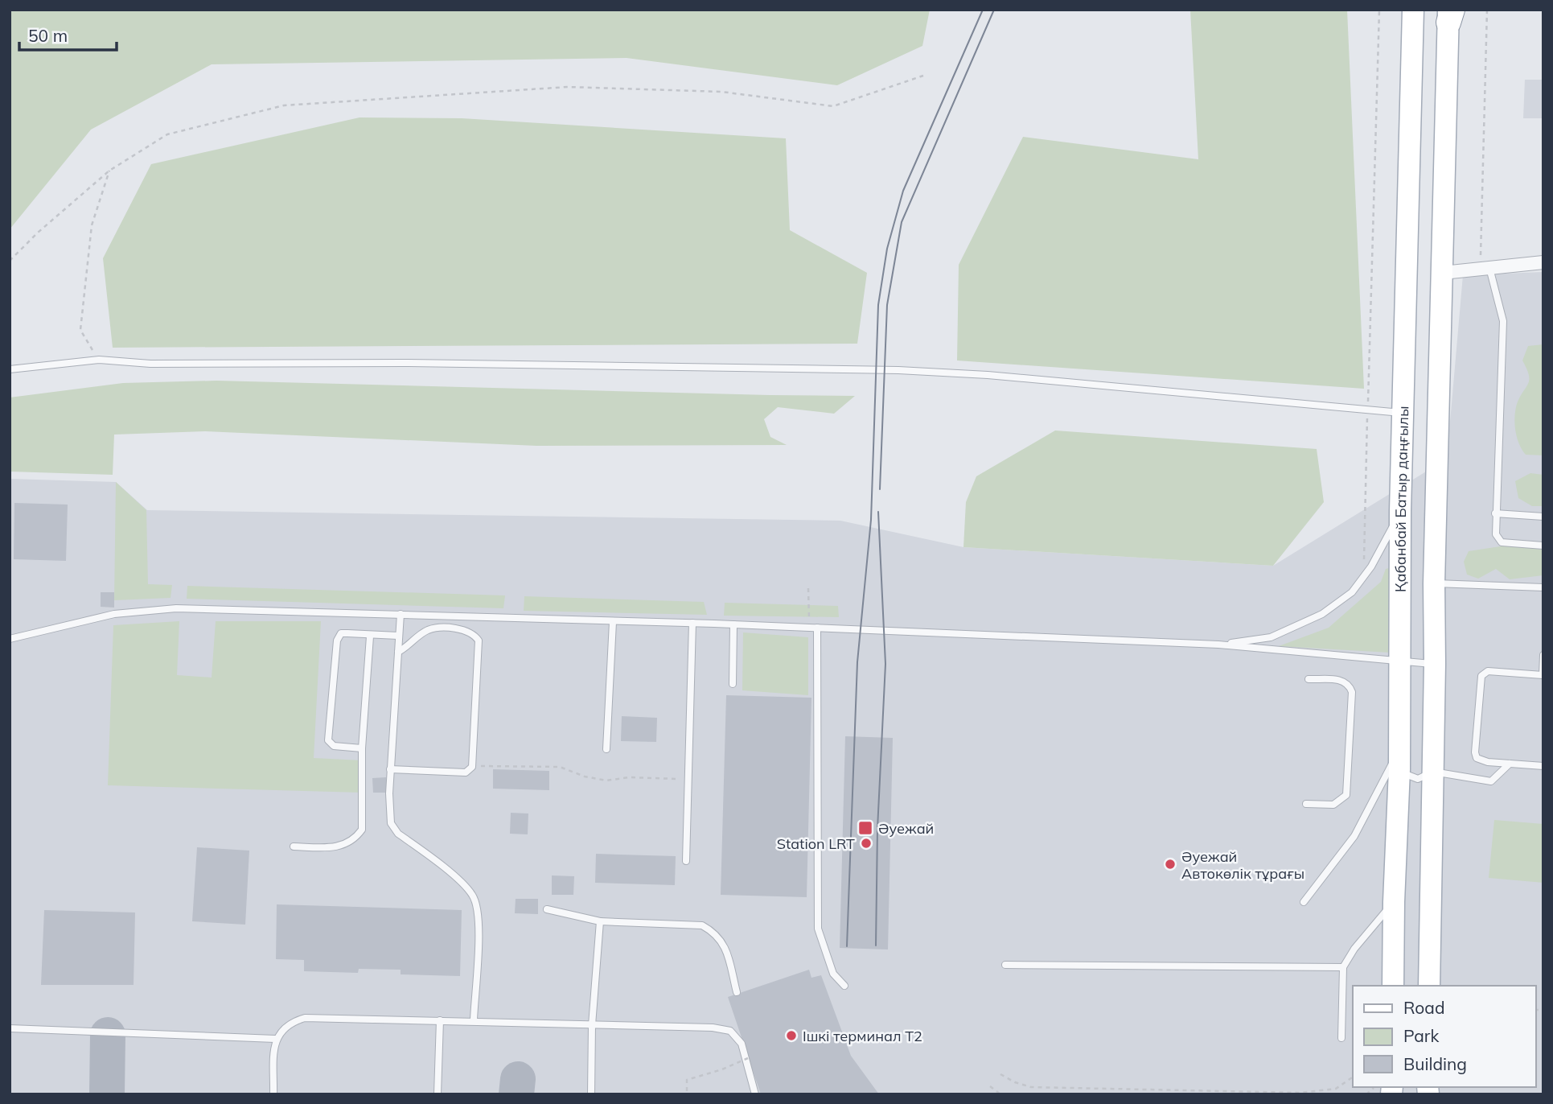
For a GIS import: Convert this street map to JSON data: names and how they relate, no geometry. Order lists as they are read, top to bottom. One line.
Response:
{"streets":{"main road":["Қабанбай Батыр даңғылы"]},"places":{"transit":["Әуежай"],"other":["Station LRT","Әуежай Автокөлік тұрағы","Ішкі терминал T2"]},"legend":["Road","Park","Building"],"scale_bar":"50 m"}
